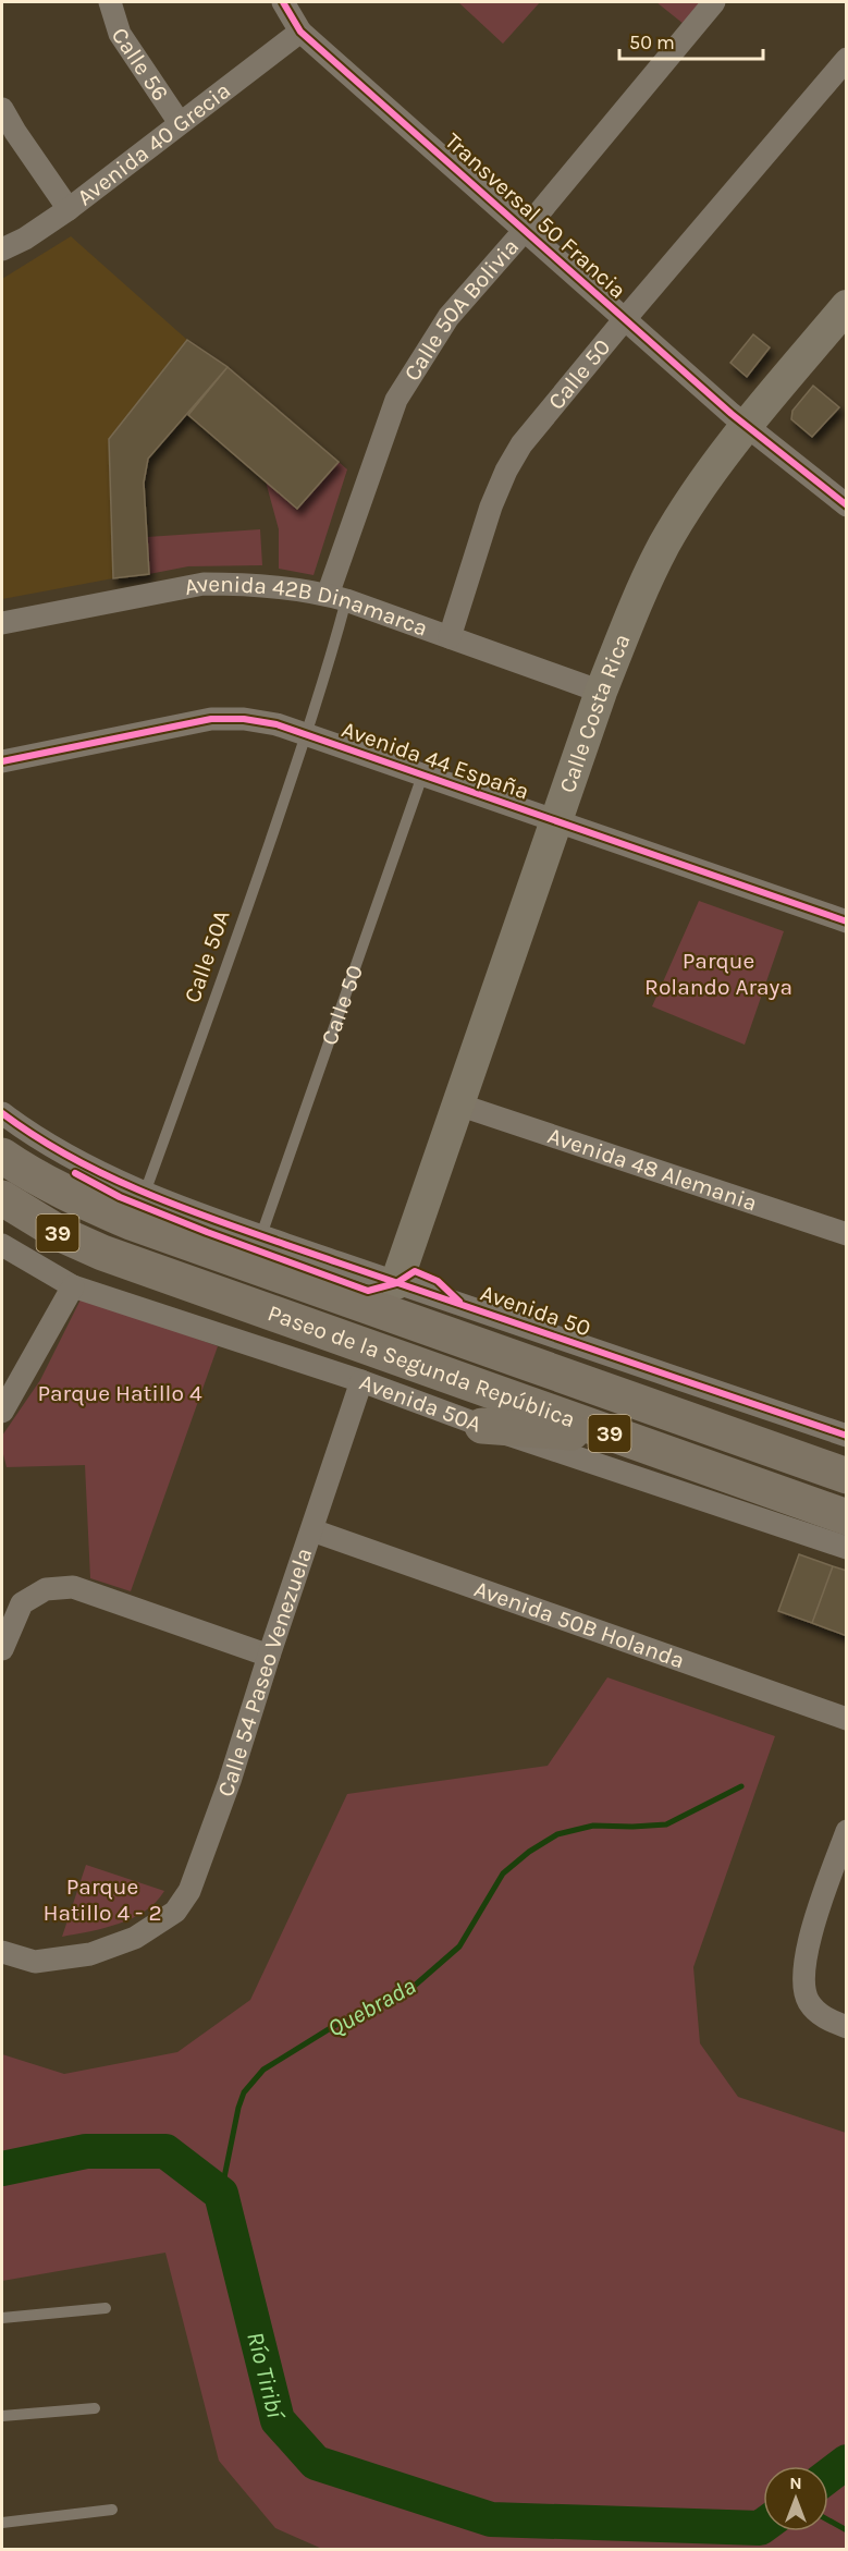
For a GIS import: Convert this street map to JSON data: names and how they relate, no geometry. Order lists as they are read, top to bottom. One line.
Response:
{"streets":{"highway":["39","Paseo de la Segunda República"],"main road":["Calle Costa Rica"],"street":["Calle 56","Avenida 40 Grecia","Transversal 50 Francia","Calle 50A Bolivia","Calle 50","Avenida 42B Dinamarca","Avenida 44 España","Avenida 48 Alemania","Avenida 50","Avenida 50A","Avenida 50B Holanda","Calle 54 Paseo Venezuela"],"lane":["Calle 50A"]},"crossings":[["Calle 56","Avenida 40 Grecia"],["Avenida 40 Grecia","Transversal 50 Francia"],["Transversal 50 Francia","Calle 50A Bolivia"],["Transversal 50 Francia","Calle 50"],["Transversal 50 Francia","Calle Costa Rica"],["Calle 50A Bolivia","Avenida 42B Dinamarca"],["Calle 50A Bolivia","Avenida 44 España"],["Calle 50A Bolivia","Calle 50A"],["Calle 50","Avenida 42B Dinamarca"],["Calle 50","Avenida 44 España"],["Calle 50","Avenida 50"],["Avenida 42B Dinamarca","Calle Costa Rica"],["Calle Costa Rica","Avenida 44 España"],["Calle Costa Rica","Avenida 48 Alemania"],["Calle Costa Rica","Avenida 50"],["Avenida 44 España","Calle 50A"],["Calle 50A","Avenida 50"],["Avenida 50A","Calle 54 Paseo Venezuela"],["Avenida 50B Holanda","Calle 54 Paseo Venezuela"]],"water":["Quebrada","Río Tiribí"],"parks":["Parque Rolando Araya","Parque Hatillo 4","Parque Hatillo 4 - 2"],"scale_bar":"50 m","north":"top"}
